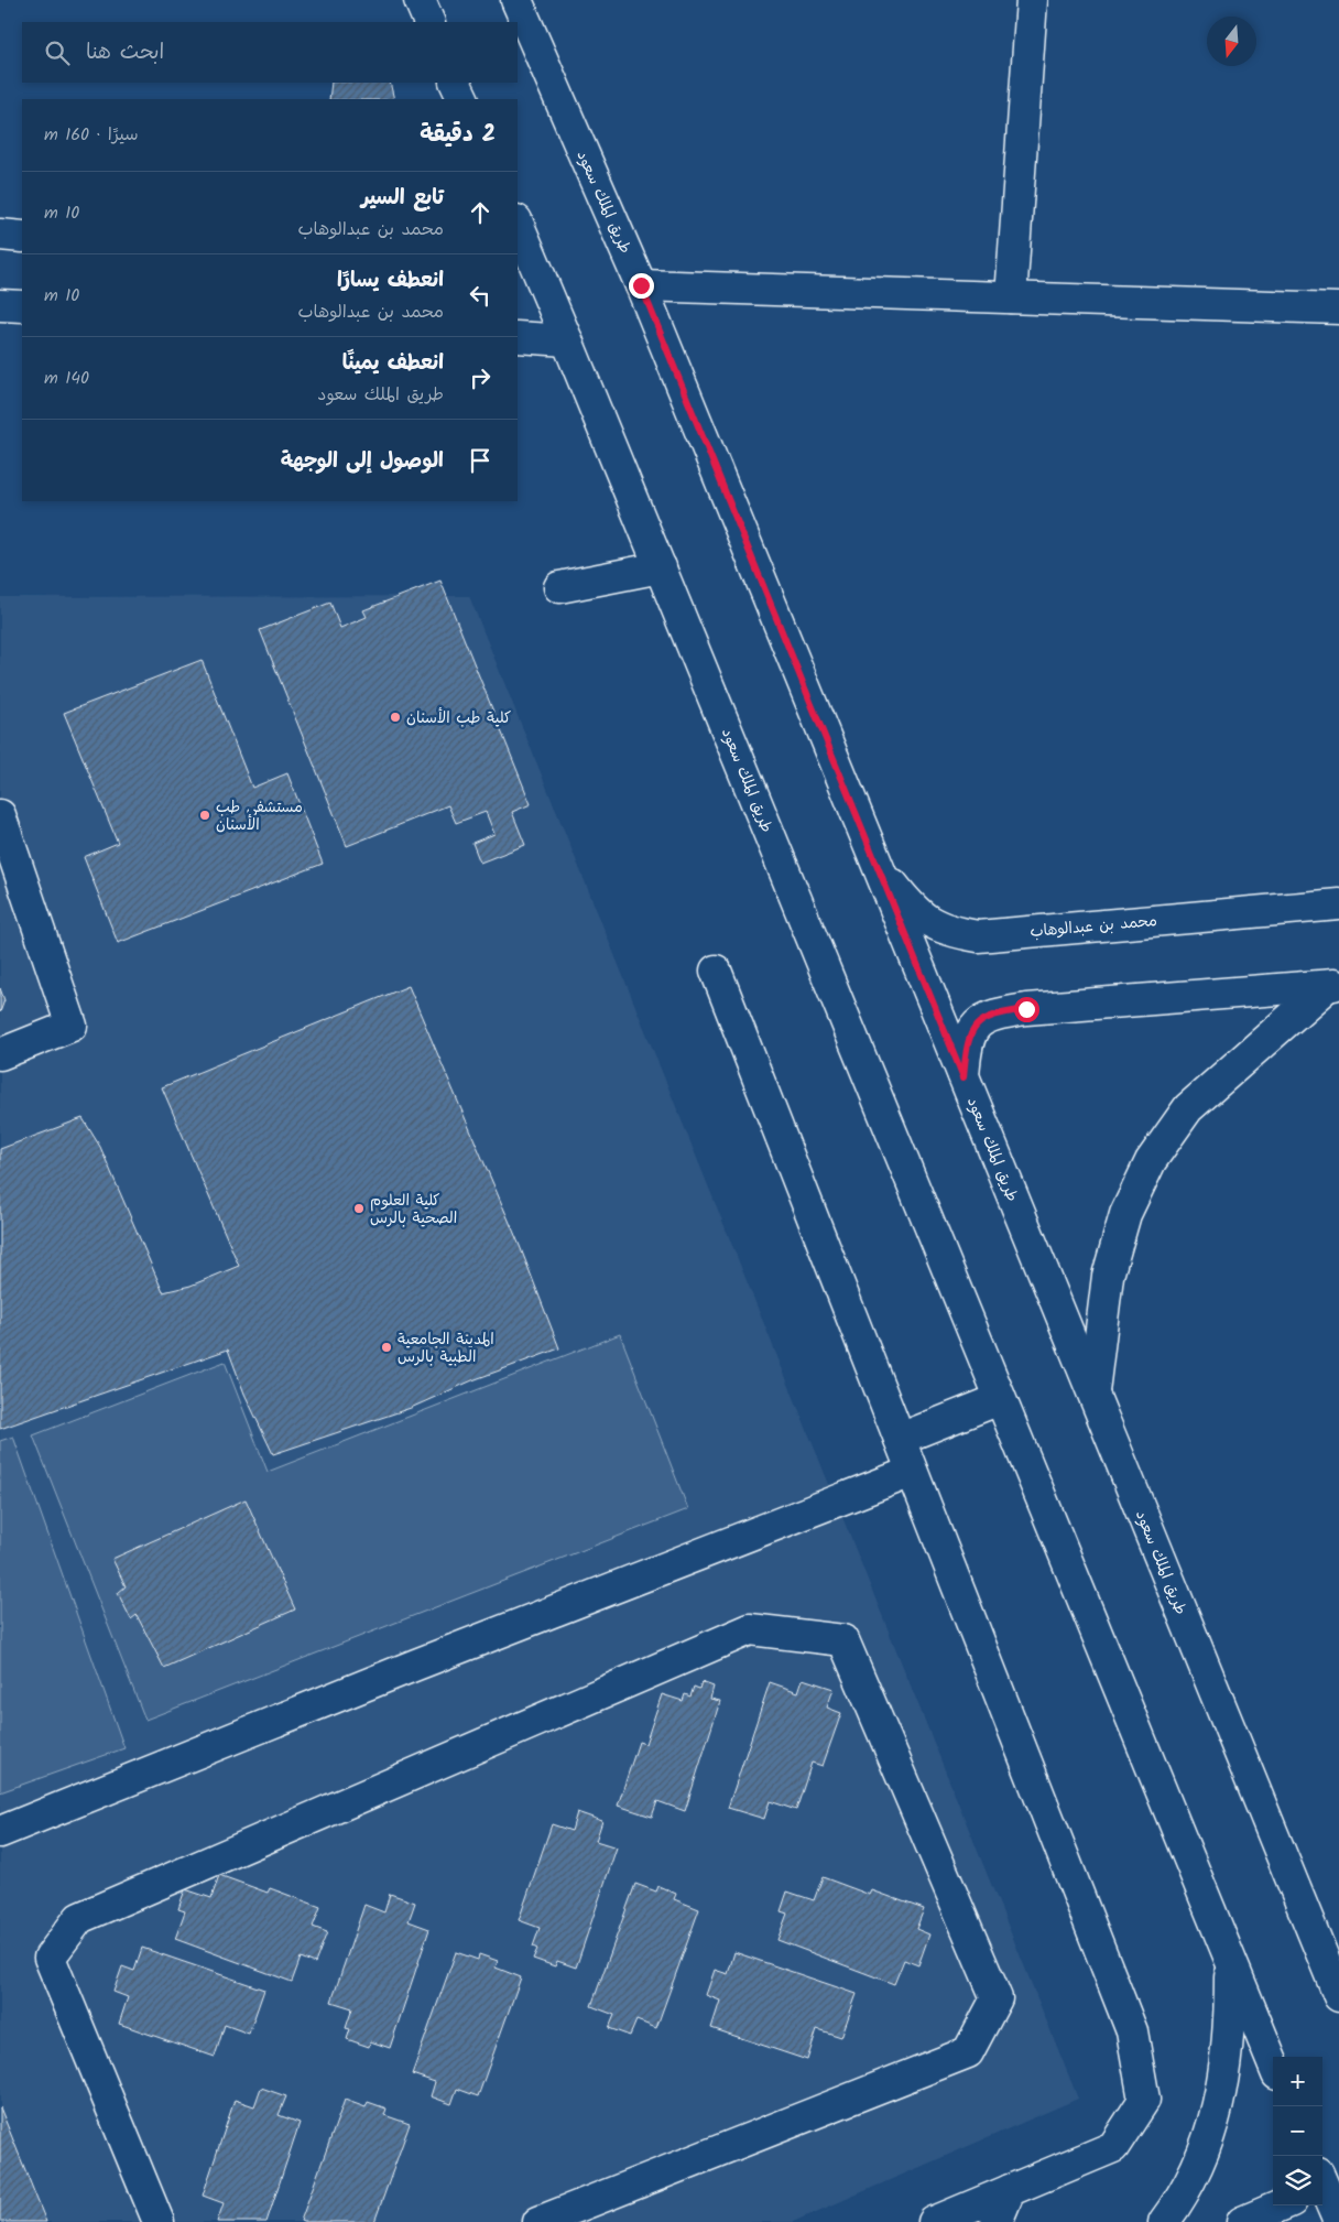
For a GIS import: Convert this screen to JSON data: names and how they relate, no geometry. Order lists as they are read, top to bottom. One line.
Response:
{"streets":{"street":["طريق الملك سعود","محمد بن عبدالوهاب"]},"crossings":[["طريق الملك سعود","محمد بن عبدالوهاب"]],"places":["كلية طب الأسنان","مستشفى طب الأسنان","كلية العلوم الصحية بالرس","المدينة الجامعية الطبية بالرس"],"north":"bottom","page":{"search":"ابحث هنا","heading":["2 دقيقة","سيرًا · 160 m"],"list":[["تابع السير","محمد بن عبدالوهاب","10 m"],["انعطف يسارًا","محمد بن عبدالوهاب","10 m"],["انعطف يمينًا","طريق الملك سعود","140 m"],"الوصول إلى الوجهة"],"map_buttons":["+","−"]}}
